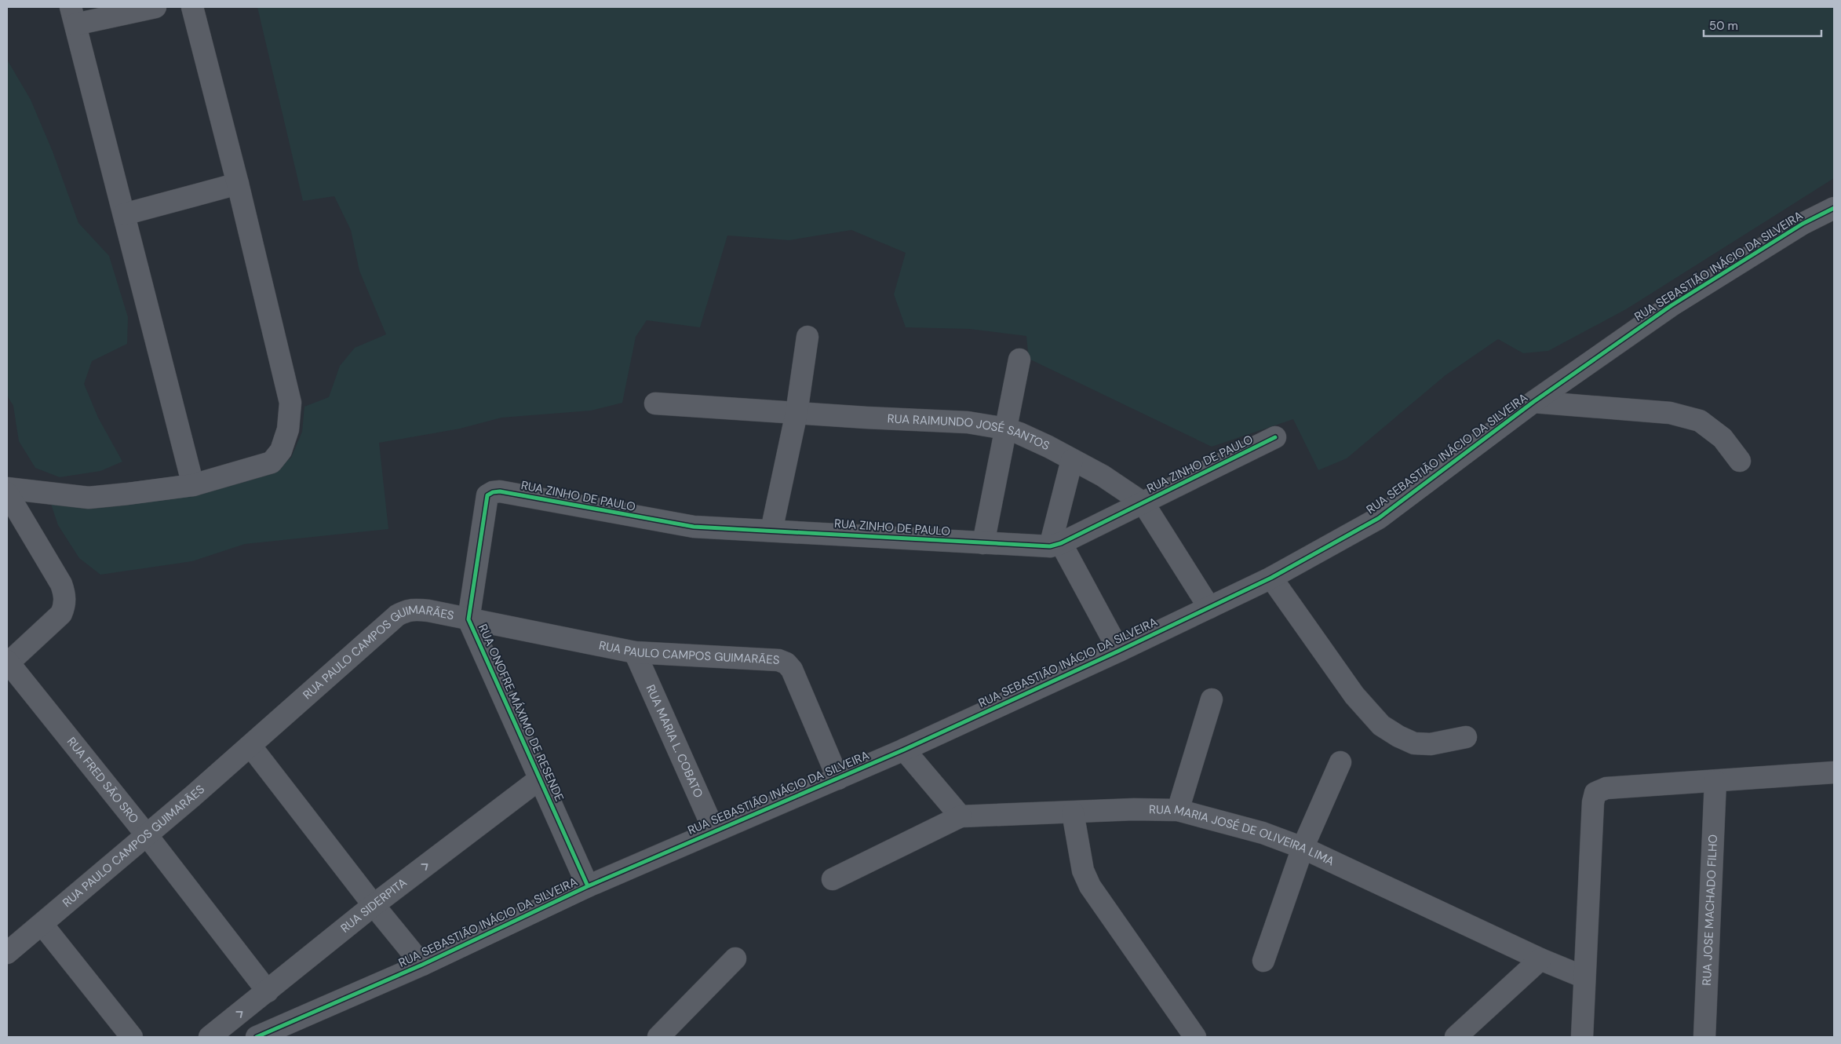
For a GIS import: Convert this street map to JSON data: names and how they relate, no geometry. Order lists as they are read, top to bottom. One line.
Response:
{"streets":{"street":["RUA SEBASTIÃO INÁCIO DA SILVEIRA","RUA RAIMUNDO JOSÉ SANTOS","RUA ZINHO DE PAULO","RUA PAULO CAMPOS GUIMARÃES","RUA ONOFRE MÁXIMO DE RESENDE","RUA MARIA L. COBATO","RUA FRED SÃO SRO","RUA MARIA JOSÉ DE OLIVEIRA LIMA","RUA SIDERPITA","RUA JOSE MACHADO FILHO"]},"crossings":[["RUA SEBASTIÃO INÁCIO DA SILVEIRA","RUA RAIMUNDO JOSÉ SANTOS"],["RUA SEBASTIÃO INÁCIO DA SILVEIRA","RUA PAULO CAMPOS GUIMARÃES"],["RUA SEBASTIÃO INÁCIO DA SILVEIRA","RUA ONOFRE MÁXIMO DE RESENDE"],["RUA SEBASTIÃO INÁCIO DA SILVEIRA","RUA MARIA L. COBATO"],["RUA RAIMUNDO JOSÉ SANTOS","RUA ZINHO DE PAULO"],["RUA ZINHO DE PAULO","RUA ONOFRE MÁXIMO DE RESENDE"],["RUA PAULO CAMPOS GUIMARÃES","RUA ONOFRE MÁXIMO DE RESENDE"],["RUA PAULO CAMPOS GUIMARÃES","RUA MARIA L. COBATO"],["RUA PAULO CAMPOS GUIMARÃES","RUA FRED SÃO SRO"],["RUA ONOFRE MÁXIMO DE RESENDE","RUA SIDERPITA"],["RUA FRED SÃO SRO","RUA SIDERPITA"]],"one_way":["RUA SIDERPITA"],"scale_bar":"50 m"}
